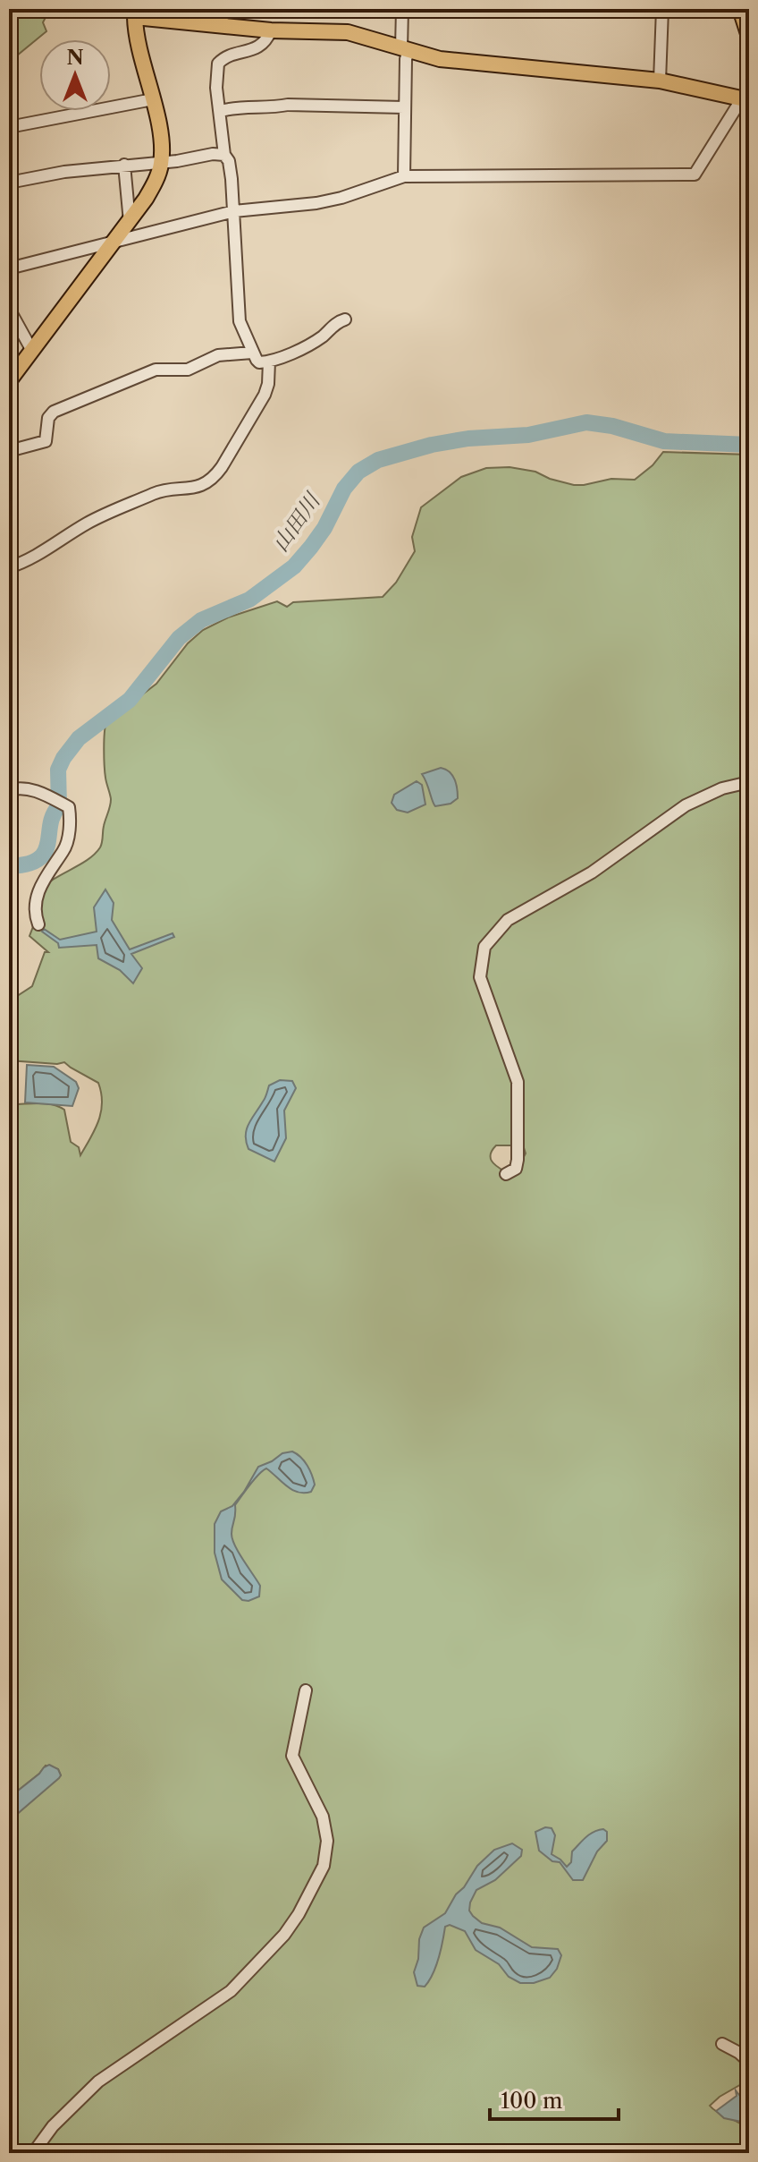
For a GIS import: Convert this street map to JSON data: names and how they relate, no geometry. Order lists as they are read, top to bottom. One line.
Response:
{"water":["山田川"],"scale_bar":"100 m","north":"top"}
